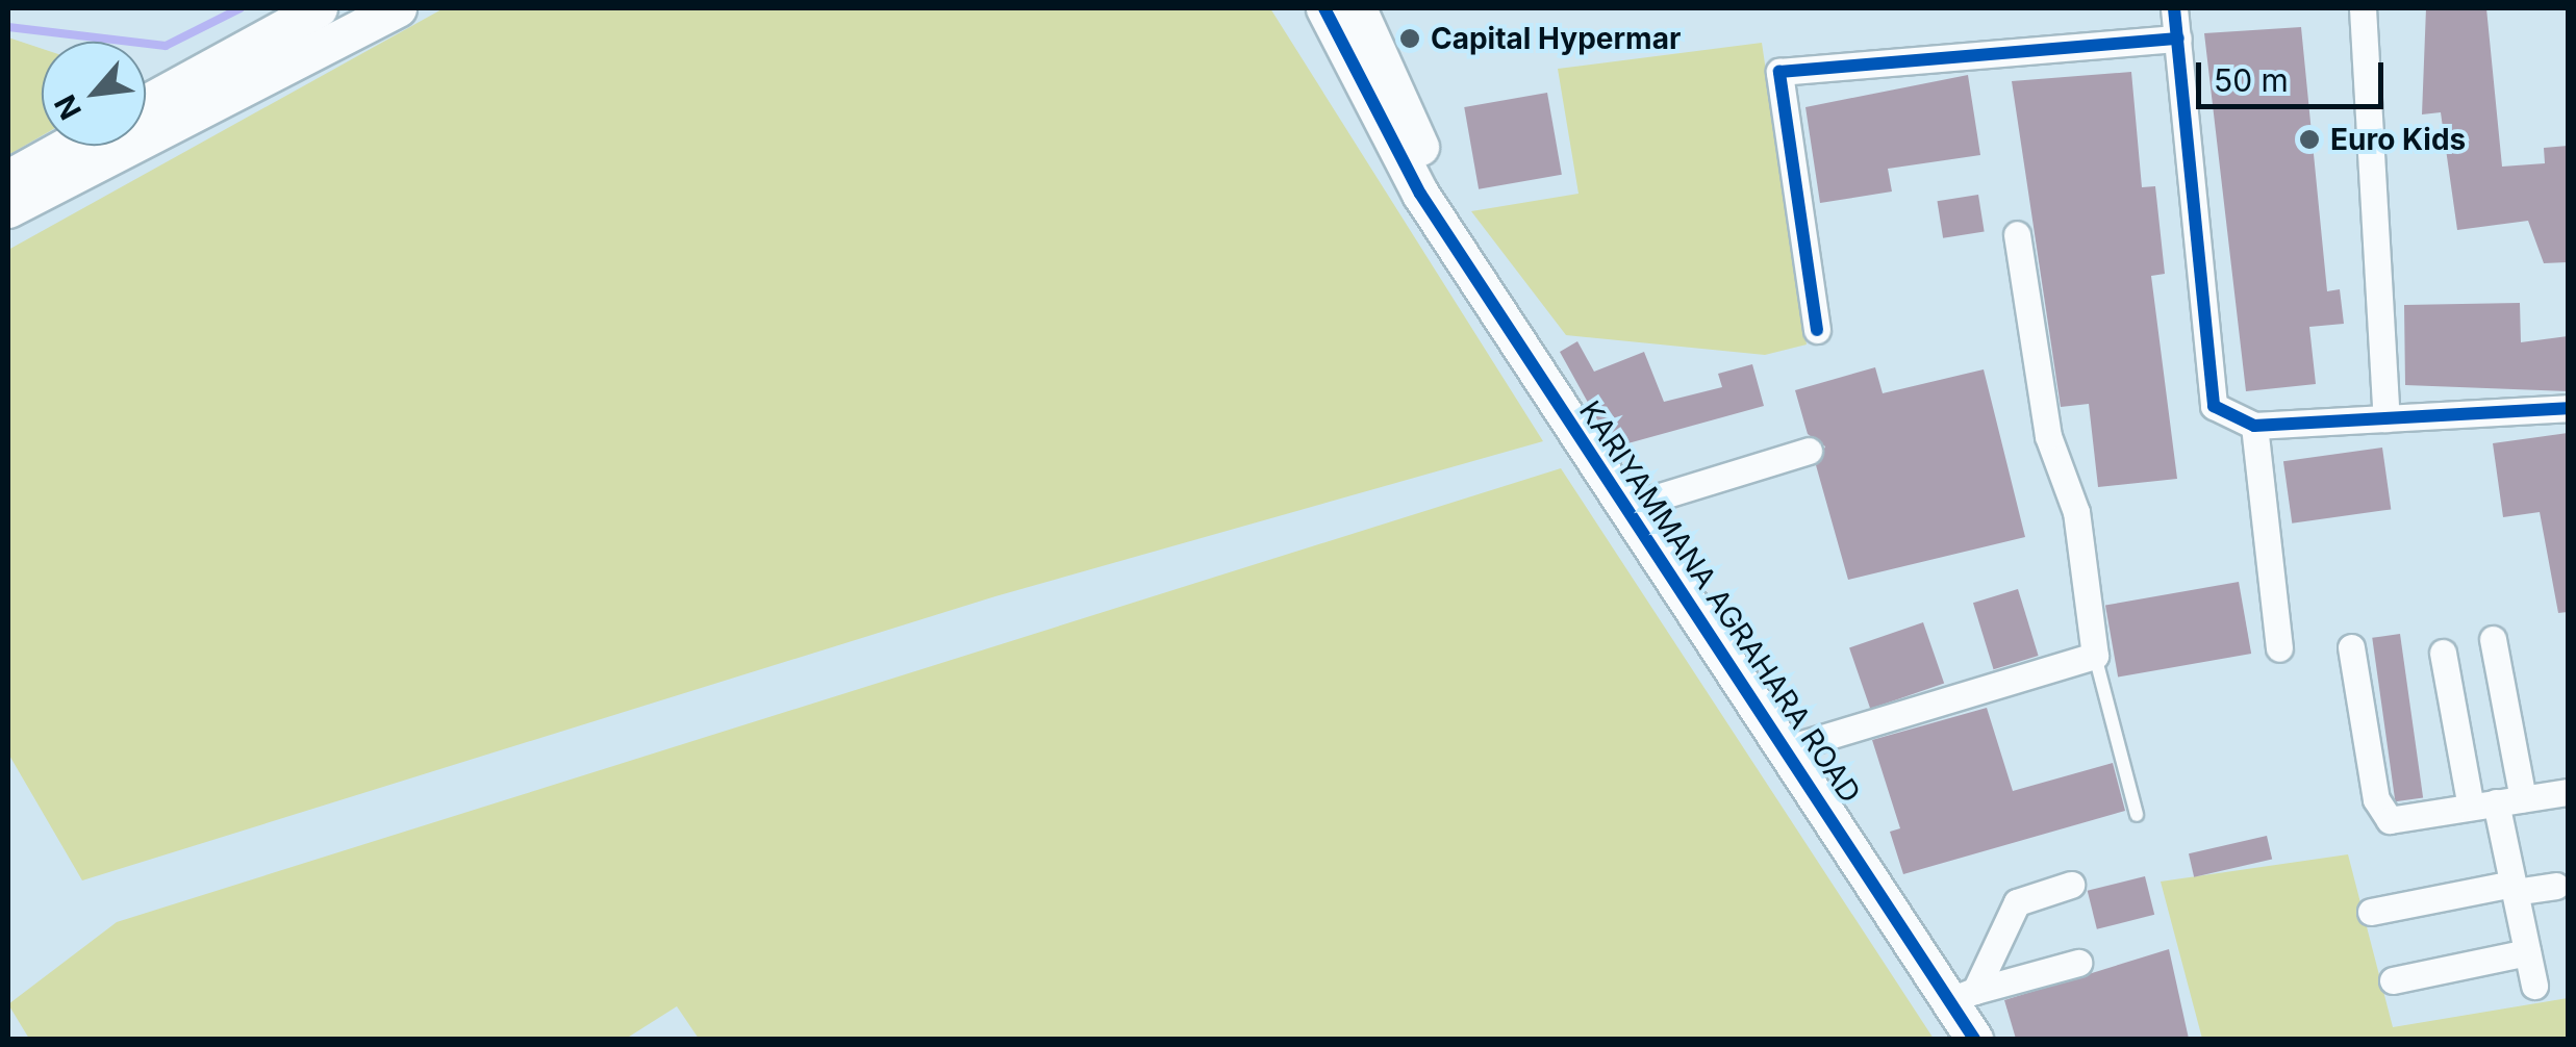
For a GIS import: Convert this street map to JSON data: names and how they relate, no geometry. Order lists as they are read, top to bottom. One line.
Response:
{"streets":{"street":["KARIYAMMANA AGRAHARA ROAD"]},"places":["Capital Hypermar","Euro Kids"],"scale_bar":"50 m","north":"bottom left"}
